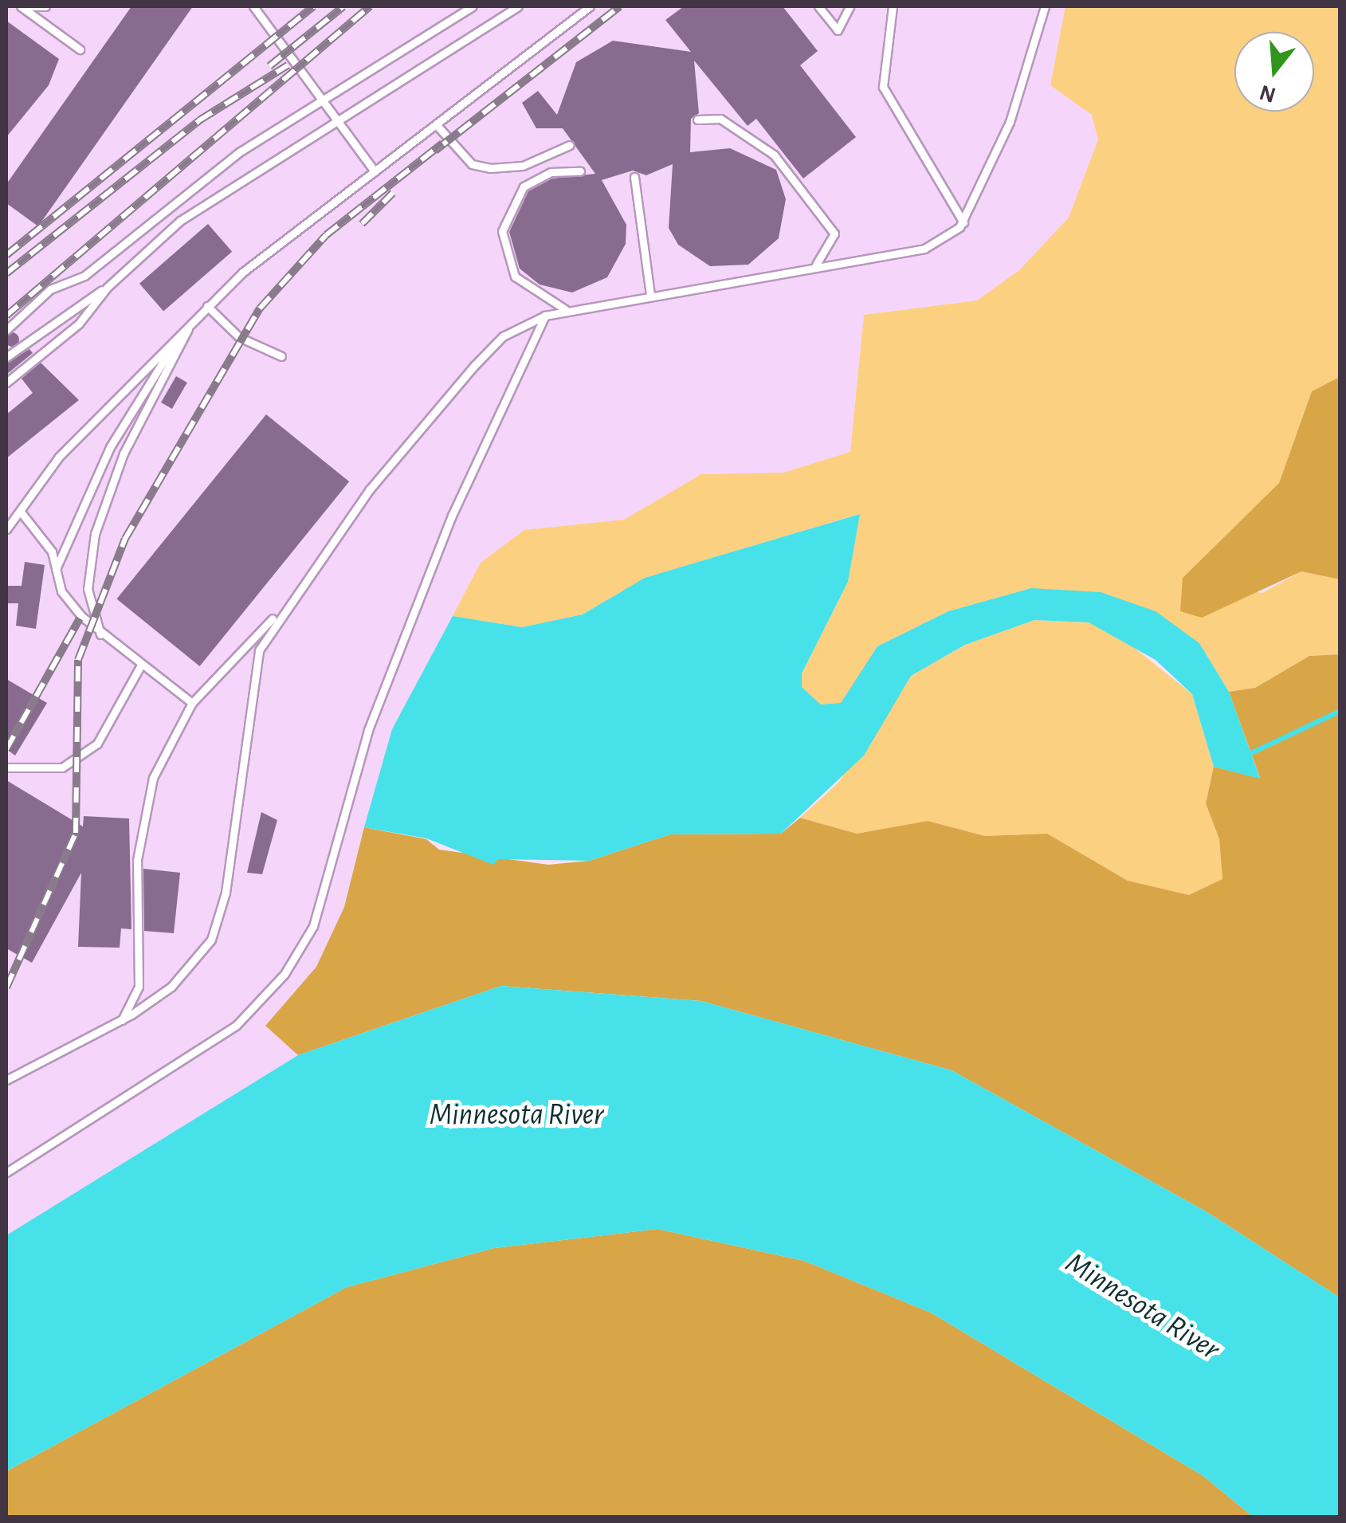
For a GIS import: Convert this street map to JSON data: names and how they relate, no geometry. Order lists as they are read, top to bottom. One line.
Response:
{"water":["Minnesota River"],"north":"bottom"}
